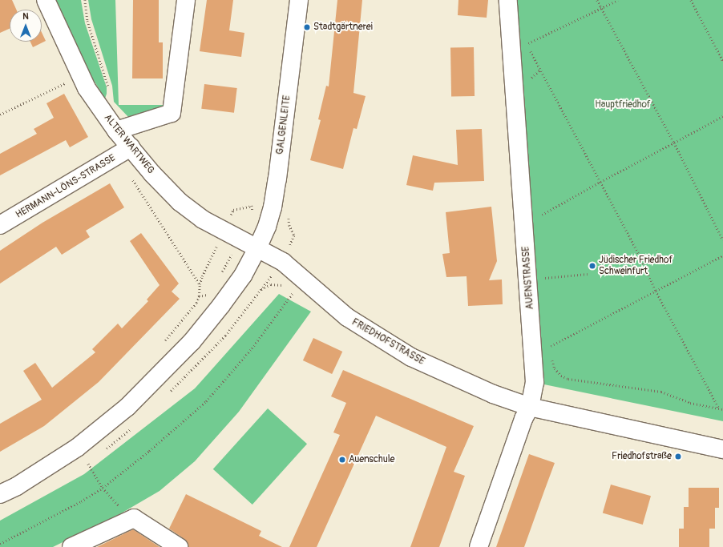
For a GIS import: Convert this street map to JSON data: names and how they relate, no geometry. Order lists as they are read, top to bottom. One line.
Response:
{"streets":{"street":["GALGENLEITE","ALTER WARTWEG","HERMANN-LÖNS-STRASSE","AUENSTRASSE","FRIEDHOFSTRASSE"]},"crossings":[["GALGENLEITE","ALTER WARTWEG"],["GALGENLEITE","FRIEDHOFSTRASSE"],["ALTER WARTWEG","HERMANN-LÖNS-STRASSE"],["ALTER WARTWEG","FRIEDHOFSTRASSE"],["AUENSTRASSE","FRIEDHOFSTRASSE"]],"parks":["Hauptfriedhof"],"places":["Stadtgärtnerei","Jüdischer Friedhof Schweinfurt","Friedhofstraße","Auenschule"],"north":"top"}
